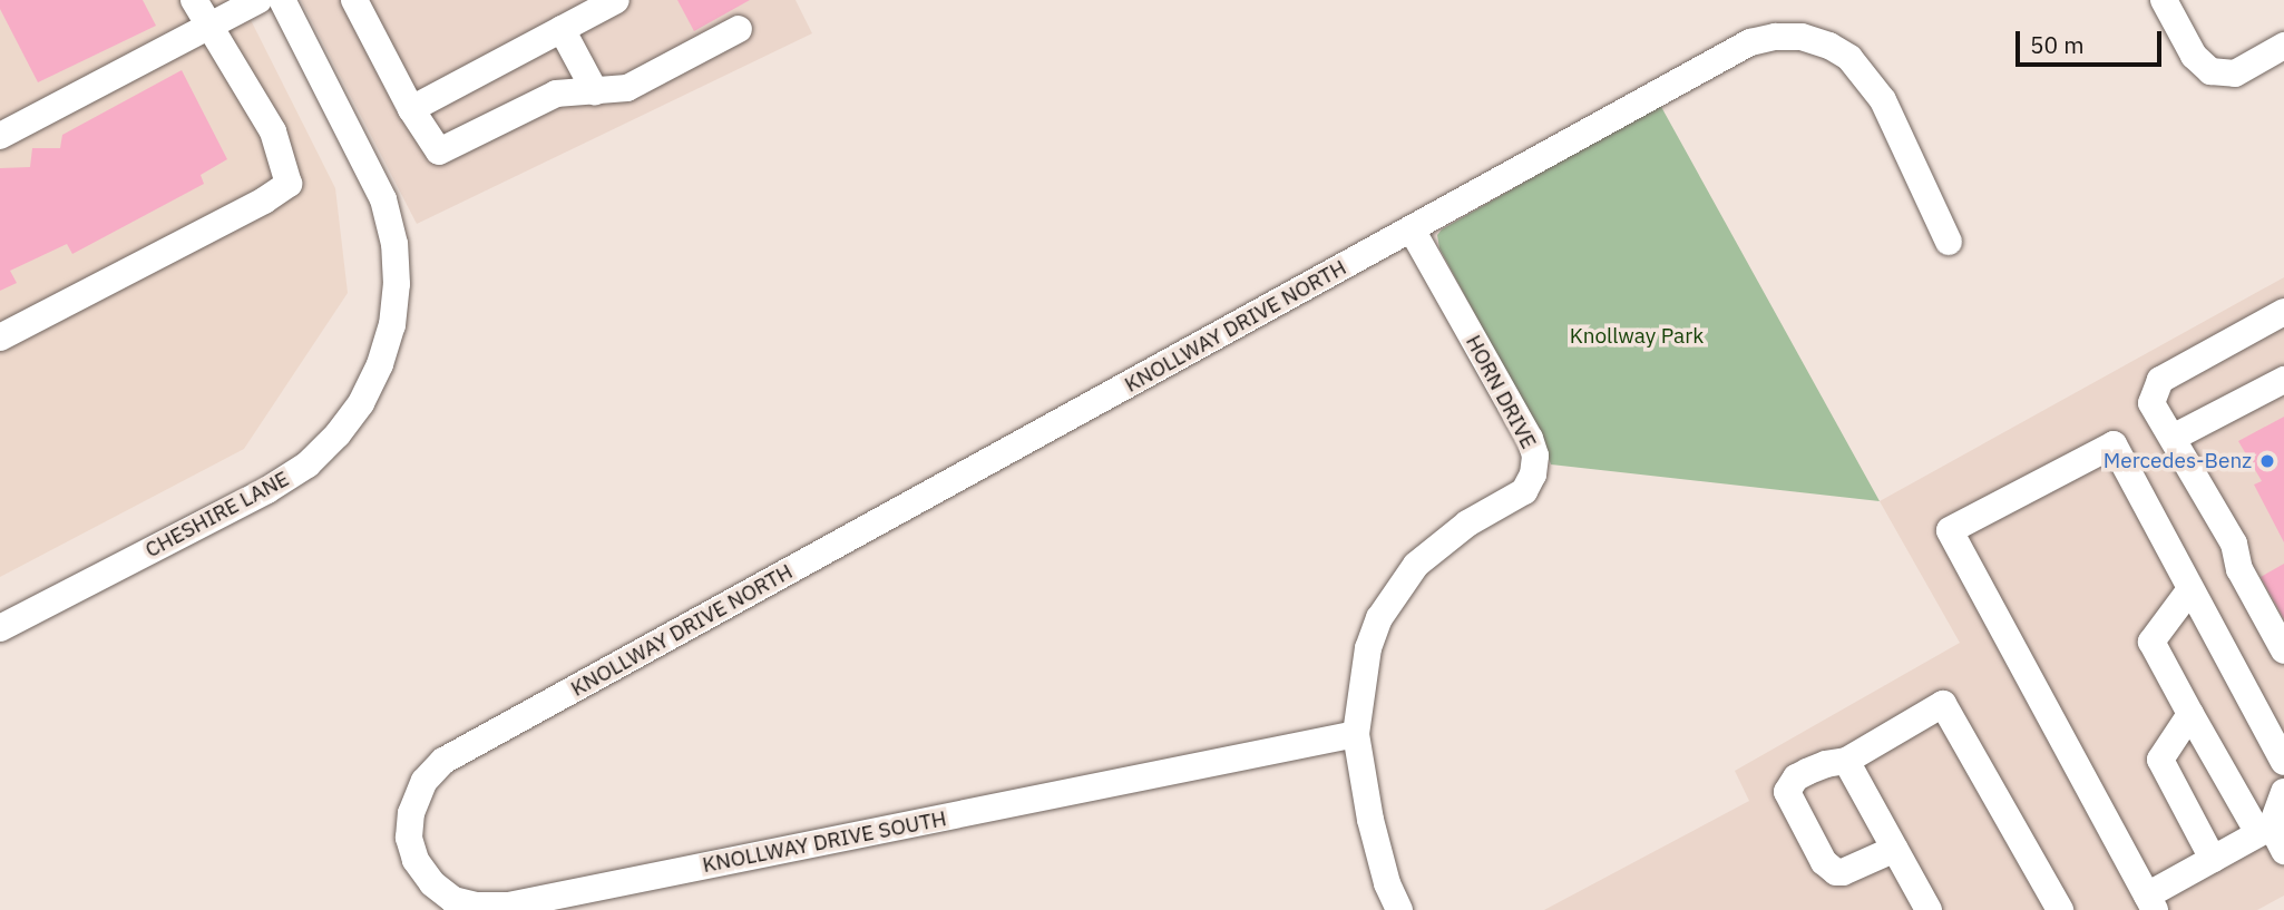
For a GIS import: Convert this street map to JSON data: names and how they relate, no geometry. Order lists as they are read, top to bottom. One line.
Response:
{"streets":{"street":["KNOLLWAY DRIVE NORTH","HORN DRIVE","CHESHIRE LANE","KNOLLWAY DRIVE SOUTH"]},"crossings":[["KNOLLWAY DRIVE NORTH","HORN DRIVE"],["KNOLLWAY DRIVE NORTH","KNOLLWAY DRIVE SOUTH"],["HORN DRIVE","KNOLLWAY DRIVE SOUTH"]],"parks":["Knollway Park"],"places":["Mercedes-Benz"],"scale_bar":"50 m"}
